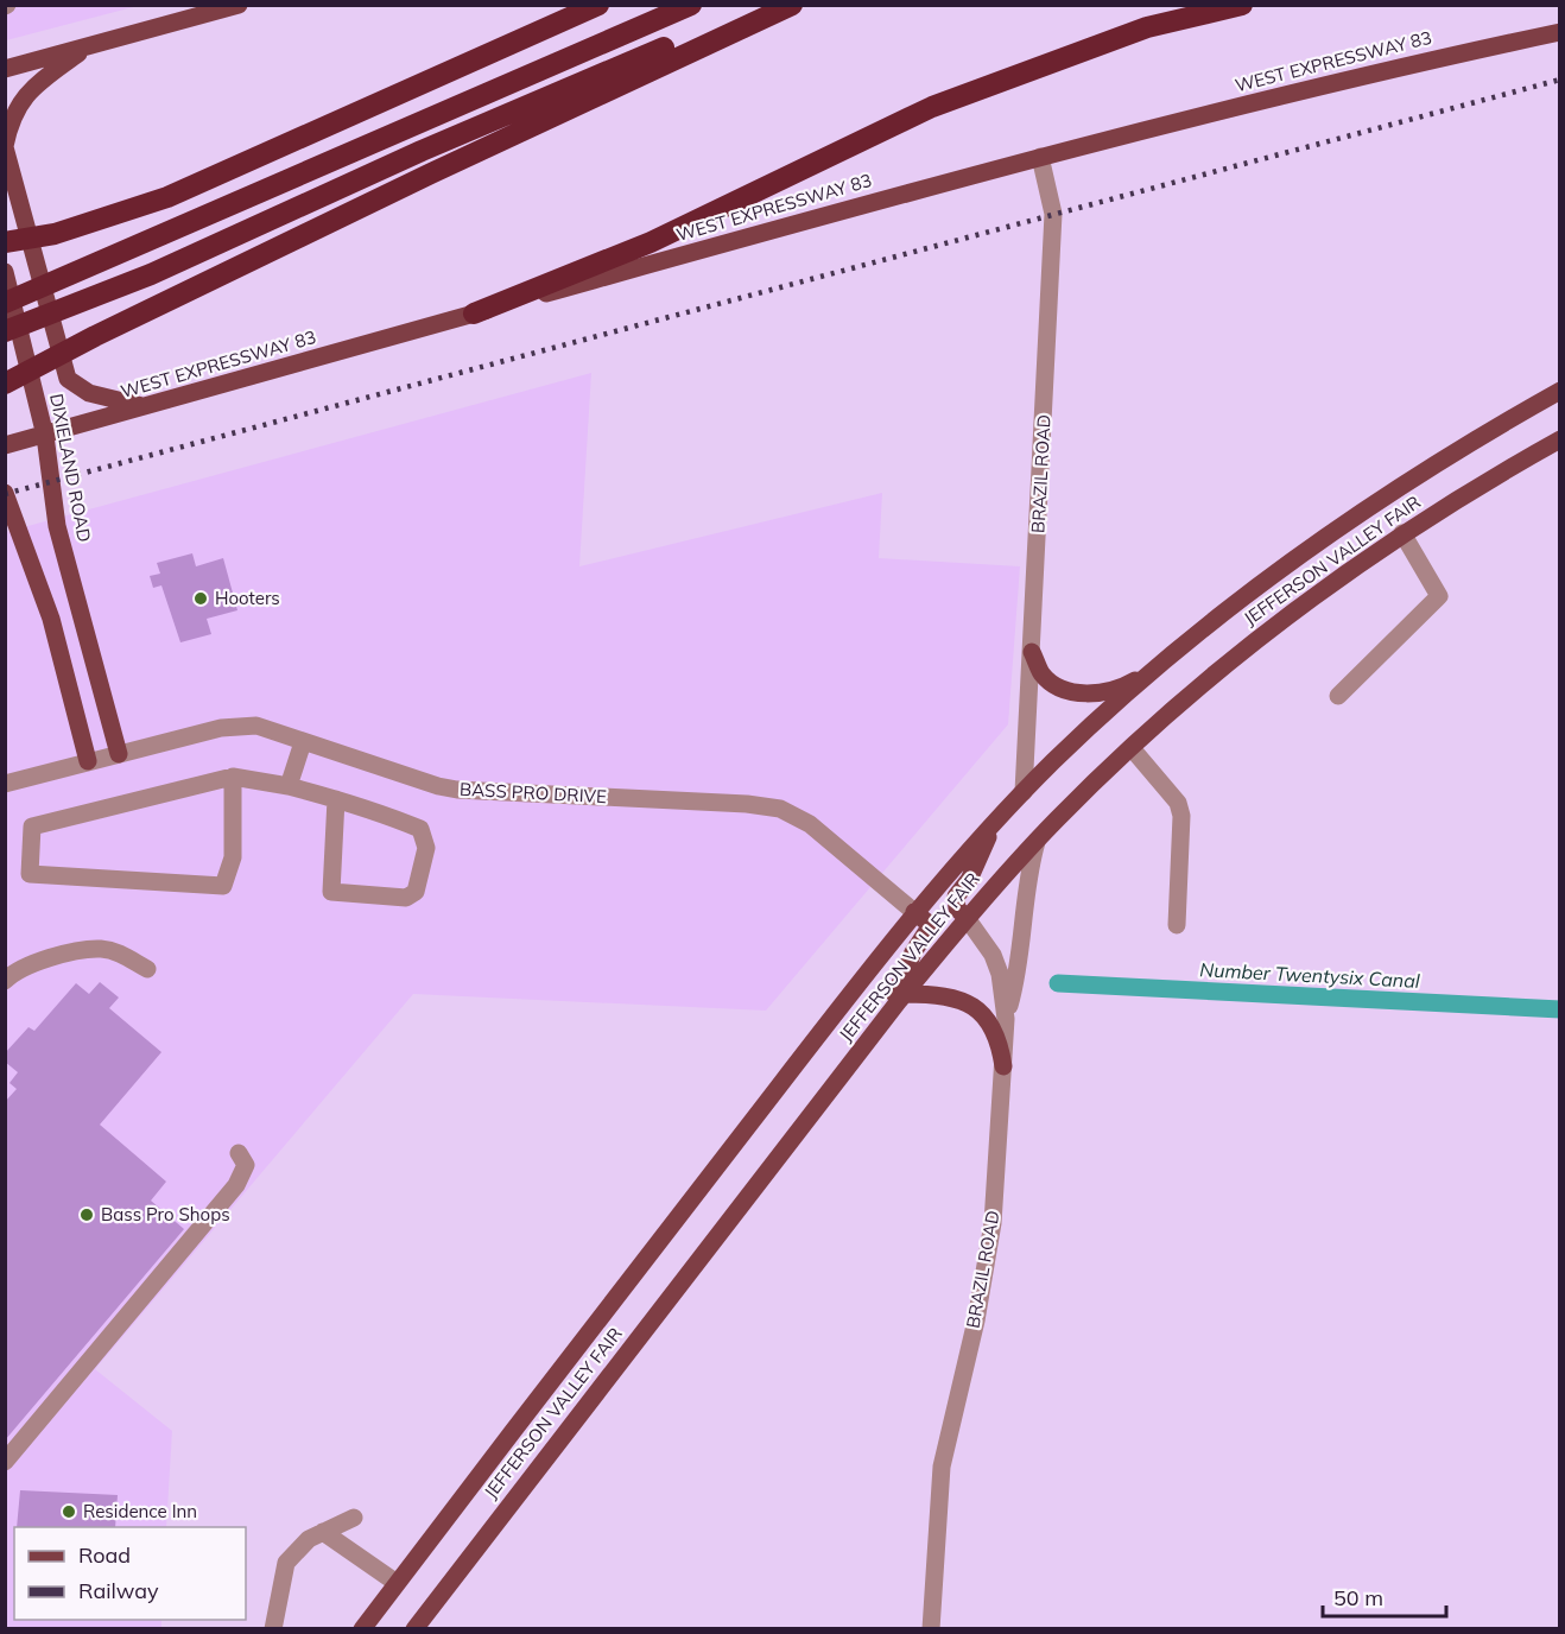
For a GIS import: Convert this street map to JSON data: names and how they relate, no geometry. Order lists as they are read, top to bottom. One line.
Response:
{"streets":{"main road":["WEST EXPRESSWAY 83","DIXIELAND ROAD","JEFFERSON VALLEY FAIR"],"street":["BRAZIL ROAD","BASS PRO DRIVE"]},"crossings":[["WEST EXPRESSWAY 83","DIXIELAND ROAD"],["WEST EXPRESSWAY 83","BRAZIL ROAD"],["DIXIELAND ROAD","BASS PRO DRIVE"],["BRAZIL ROAD","JEFFERSON VALLEY FAIR"]],"water":["Number Twentysix Canal"],"places":["Hooters","Bass Pro Shops","Residence Inn"],"legend":["Road","Railway"],"scale_bar":"50 m"}
